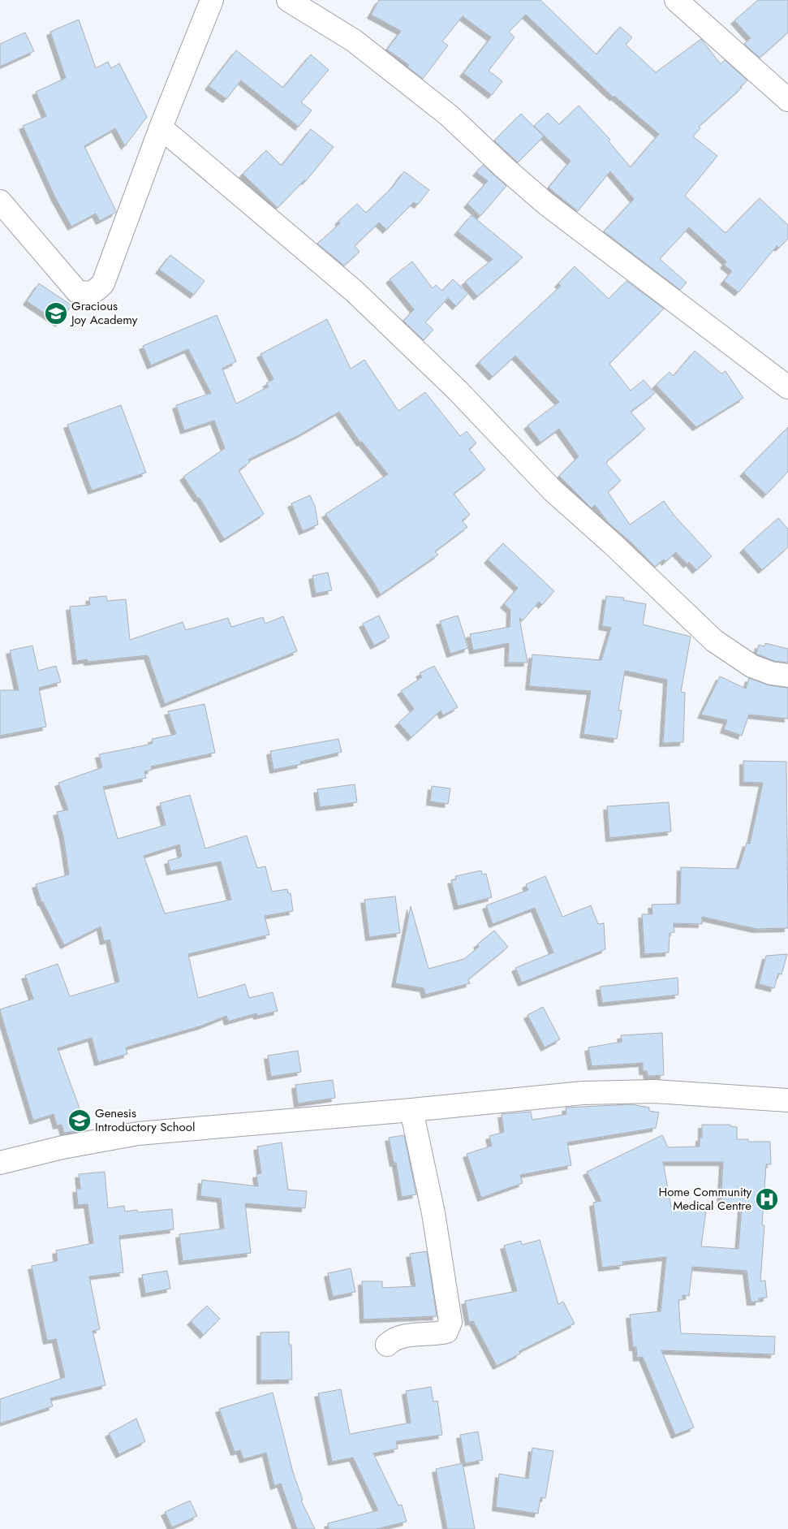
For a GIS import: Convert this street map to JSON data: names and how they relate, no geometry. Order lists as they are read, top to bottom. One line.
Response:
{"places":{"school or university":["Gracious Joy Academy","Genesis Introductory School"],"hospital":["Home Community Medical Centre"]}}
